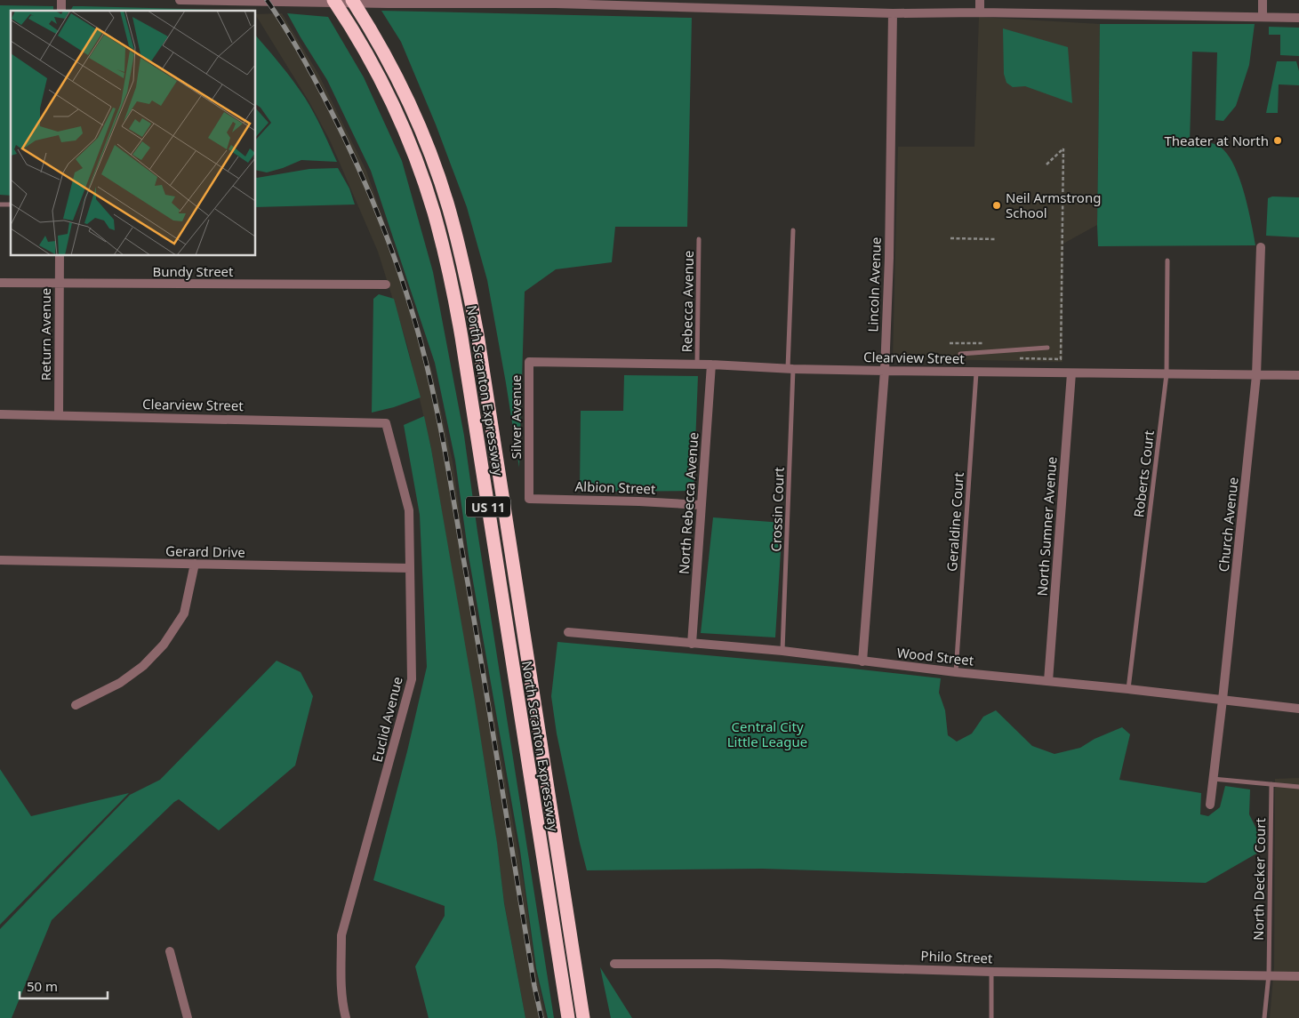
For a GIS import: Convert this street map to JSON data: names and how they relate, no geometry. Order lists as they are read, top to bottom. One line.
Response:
{"streets":{"highway":["North Scranton Expressway","US 11"],"street":["Bundy Street","Lincoln Avenue","Return Avenue","Clearview Street","Silver Avenue","Albion Street","North Rebecca Avenue","Church Avenue","North Sumner Avenue","Gerard Drive","Wood Street","Euclid Avenue","Philo Street"],"lane":["Rebecca Avenue","Roberts Court","Crossin Court","Geraldine Court","North Decker Court"]},"crossings":[["Bundy Street","Return Avenue"],["Lincoln Avenue","Clearview Street"],["Lincoln Avenue","Wood Street"],["Rebecca Avenue","Clearview Street"],["Return Avenue","Clearview Street"],["Clearview Street","Silver Avenue"],["Clearview Street","Roberts Court"],["Clearview Street","North Rebecca Avenue"],["Clearview Street","Crossin Court"],["Clearview Street","Geraldine Court"],["Clearview Street","Church Avenue"],["Clearview Street","North Sumner Avenue"],["Clearview Street","Euclid Avenue"],["Silver Avenue","Albion Street"],["Roberts Court","Wood Street"],["Albion Street","North Rebecca Avenue"],["North Rebecca Avenue","Wood Street"],["Crossin Court","Wood Street"],["Geraldine Court","Wood Street"],["Church Avenue","Wood Street"],["North Sumner Avenue","Wood Street"],["Gerard Drive","Euclid Avenue"],["North Decker Court","Philo Street"]],"parks":["Central City Little League"],"places":["Theater at North","Neil Armstrong School"],"scale_bar":"50 m"}
